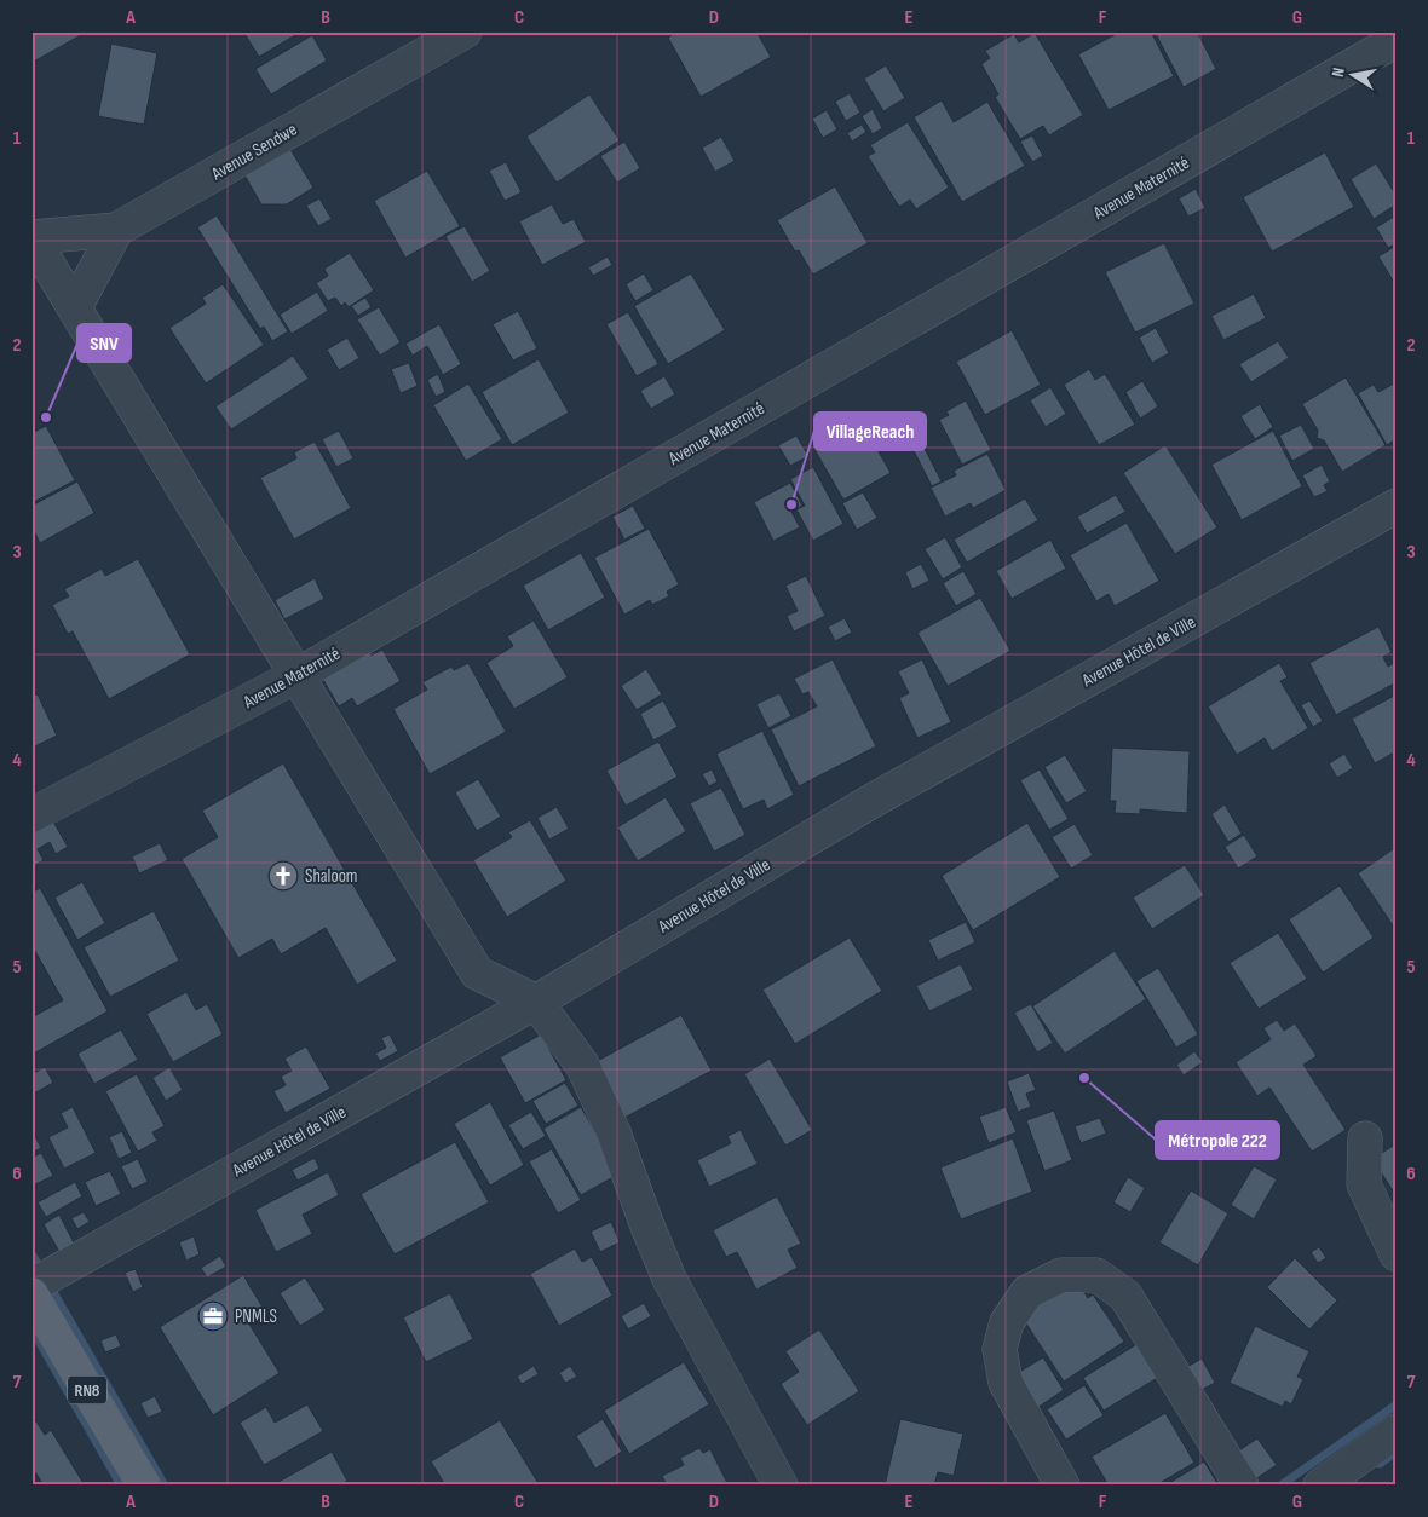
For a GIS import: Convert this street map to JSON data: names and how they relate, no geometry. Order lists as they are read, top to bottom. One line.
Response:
{"streets":{"main road":["RN8"],"street":["Avenue Sendwe","Avenue Maternité","Avenue Hôtel de Ville"]},"places":{"other":["SNV","VillageReach","Métropole 222"],"church":["Shaloom"],"office":["PNMLS"]},"north":"left","grid":{"columns":["A","B","C","D","E","F","G"],"rows":["1","2","3","4","5","6","7"]}}
